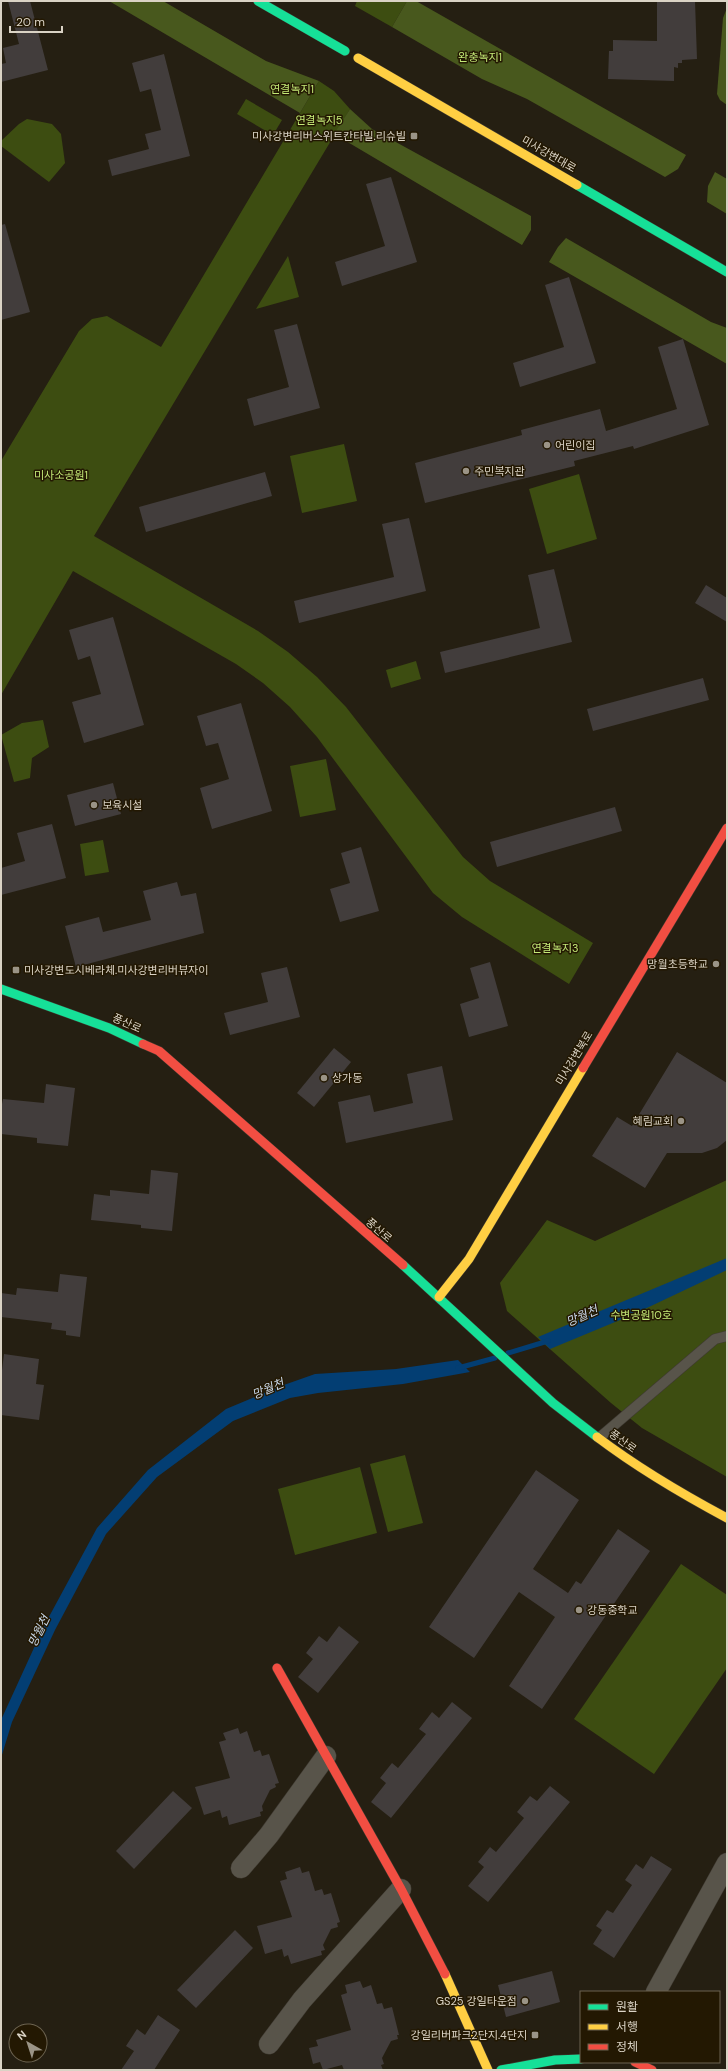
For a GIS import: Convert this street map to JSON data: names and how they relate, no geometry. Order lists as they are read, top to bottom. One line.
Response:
{"streets":{"street":["미사강변대로","풍산로","미사강변북로"]},"crossings":[["풍산로","미사강변북로"]],"water":["망월천"],"parks":["완충녹지1","연결녹지1","연결녹지5","미사소공원1","연결녹지3","수변공원10호"],"places":{"transit":["미사강변리버스위트칸타빌.리슈빌","미사강변도시베라체.미사강변리버뷰자이","강일리버파크2단지.4단지"],"other":["어린이집","주민복지관","보육시설","망월초등학교","상가동","혜림교회","강동중학교","GS25 강일타운점"]},"legend":["원활","서행","정체"],"scale_bar":"20 m","north":"top left"}
